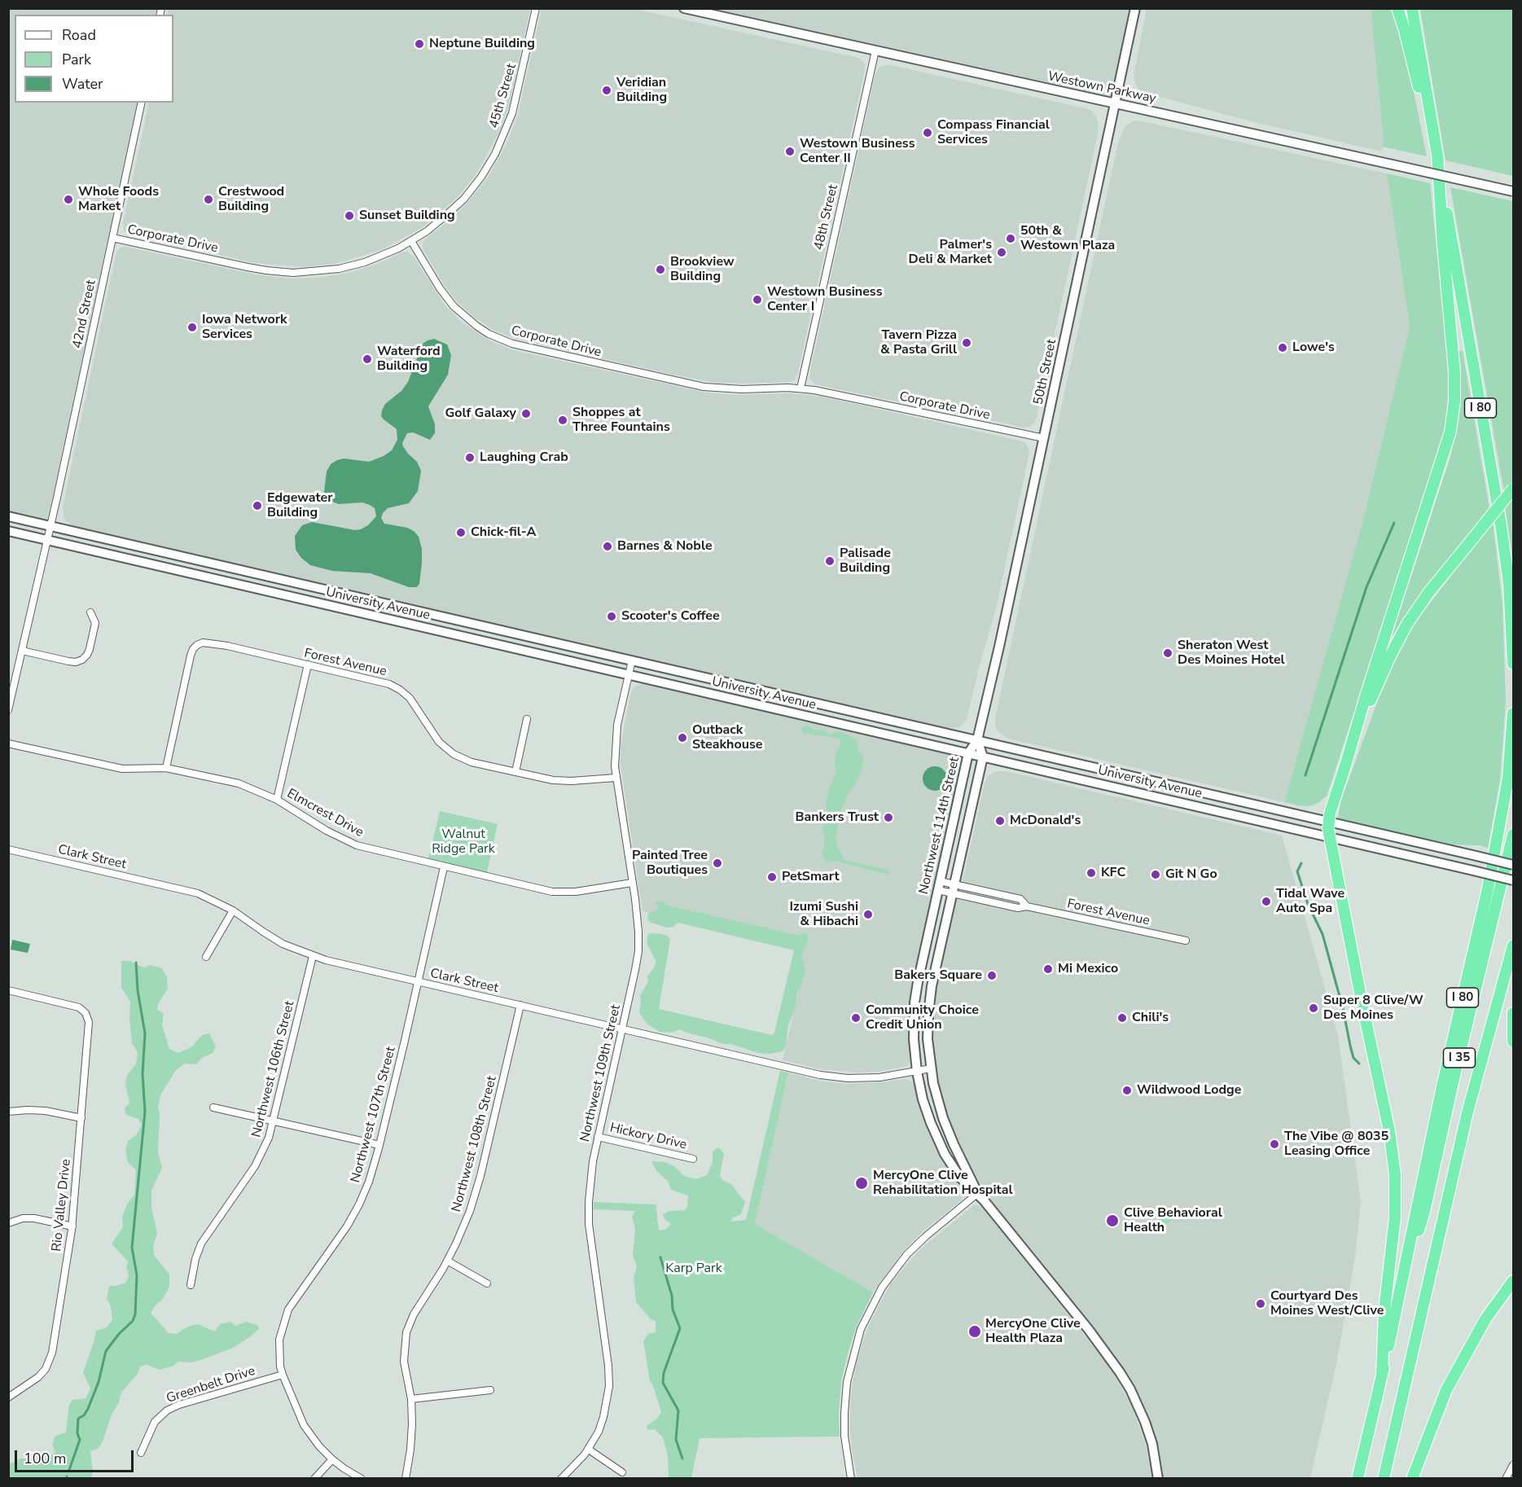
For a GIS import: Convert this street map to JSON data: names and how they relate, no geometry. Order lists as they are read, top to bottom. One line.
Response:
{"streets":{"highway":["I 80","I 35"],"main road":["Westown Parkway","50th Street","University Avenue","Northwest 114th Street"],"street":["45th Street","48th Street","Corporate Drive","42nd Street","Forest Avenue","Elmcrest Drive","Clark Street","Northwest 106th Street","Northwest 109th Street","Northwest 107th Street","Hickory Drive","Northwest 108th Street","Rio Valley Drive","Greenbelt Drive"]},"crossings":[["Westown Parkway","48th Street"],["Westown Parkway","50th Street"],["45th Street","Corporate Drive"],["48th Street","Corporate Drive"],["Corporate Drive","42nd Street"],["Corporate Drive","50th Street"],["42nd Street","University Avenue"],["50th Street","University Avenue"],["50th Street","Northwest 114th Street"],["I 80","I 35"],["University Avenue","Northwest 114th Street"],["University Avenue","Northwest 109th Street"],["Forest Avenue","Elmcrest Drive"],["Forest Avenue","Northwest 114th Street"],["Forest Avenue","Northwest 109th Street"],["Elmcrest Drive","Northwest 109th Street"],["Elmcrest Drive","Northwest 107th Street"],["Northwest 114th Street","Clark Street"],["Clark Street","Northwest 106th Street"],["Clark Street","Northwest 109th Street"],["Clark Street","Northwest 107th Street"],["Clark Street","Northwest 108th Street"],["Northwest 109th Street","Hickory Drive"],["Northwest 107th Street","Greenbelt Drive"]],"parks":["Walnut Ridge Park","Karp Park"],"places":["Neptune Building","Veridian Building","Compass Financial Services","Westown Business Center II","Whole Foods Market","Crestwood Building","Sunset Building","50th & Westown Plaza","Palmer's Deli & Market","Brookview Building","Westown Business Center I","Iowa Network Services","Tavern Pizza & Pasta Grill","Lowe's","Waterford Building","Golf Galaxy","Shoppes at Three Fountains","Laughing Crab","Edgewater Building","Chick-fil-A","Barnes & Noble","Palisade Building","Scooter's Coffee","Sheraton West Des Moines Hotel","Outback Steakhouse","Bankers Trust","McDonald's","Painted Tree Boutiques","KFC","Git N Go","PetSmart","Tidal Wave Auto Spa","Izumi Sushi & Hibachi","Mi Mexico","Bakers Square","Super 8 Clive/W Des Moines","Community Choice Credit Union","Chili's","Wildwood Lodge","The Vibe @ 8035 Leasing Office","MercyOne Clive Rehabilitation Hospital","Clive Behavioral Health","Courtyard Des Moines West/Clive","MercyOne Clive Health Plaza"],"legend":["Road","Park","Water"],"scale_bar":"100 m"}
